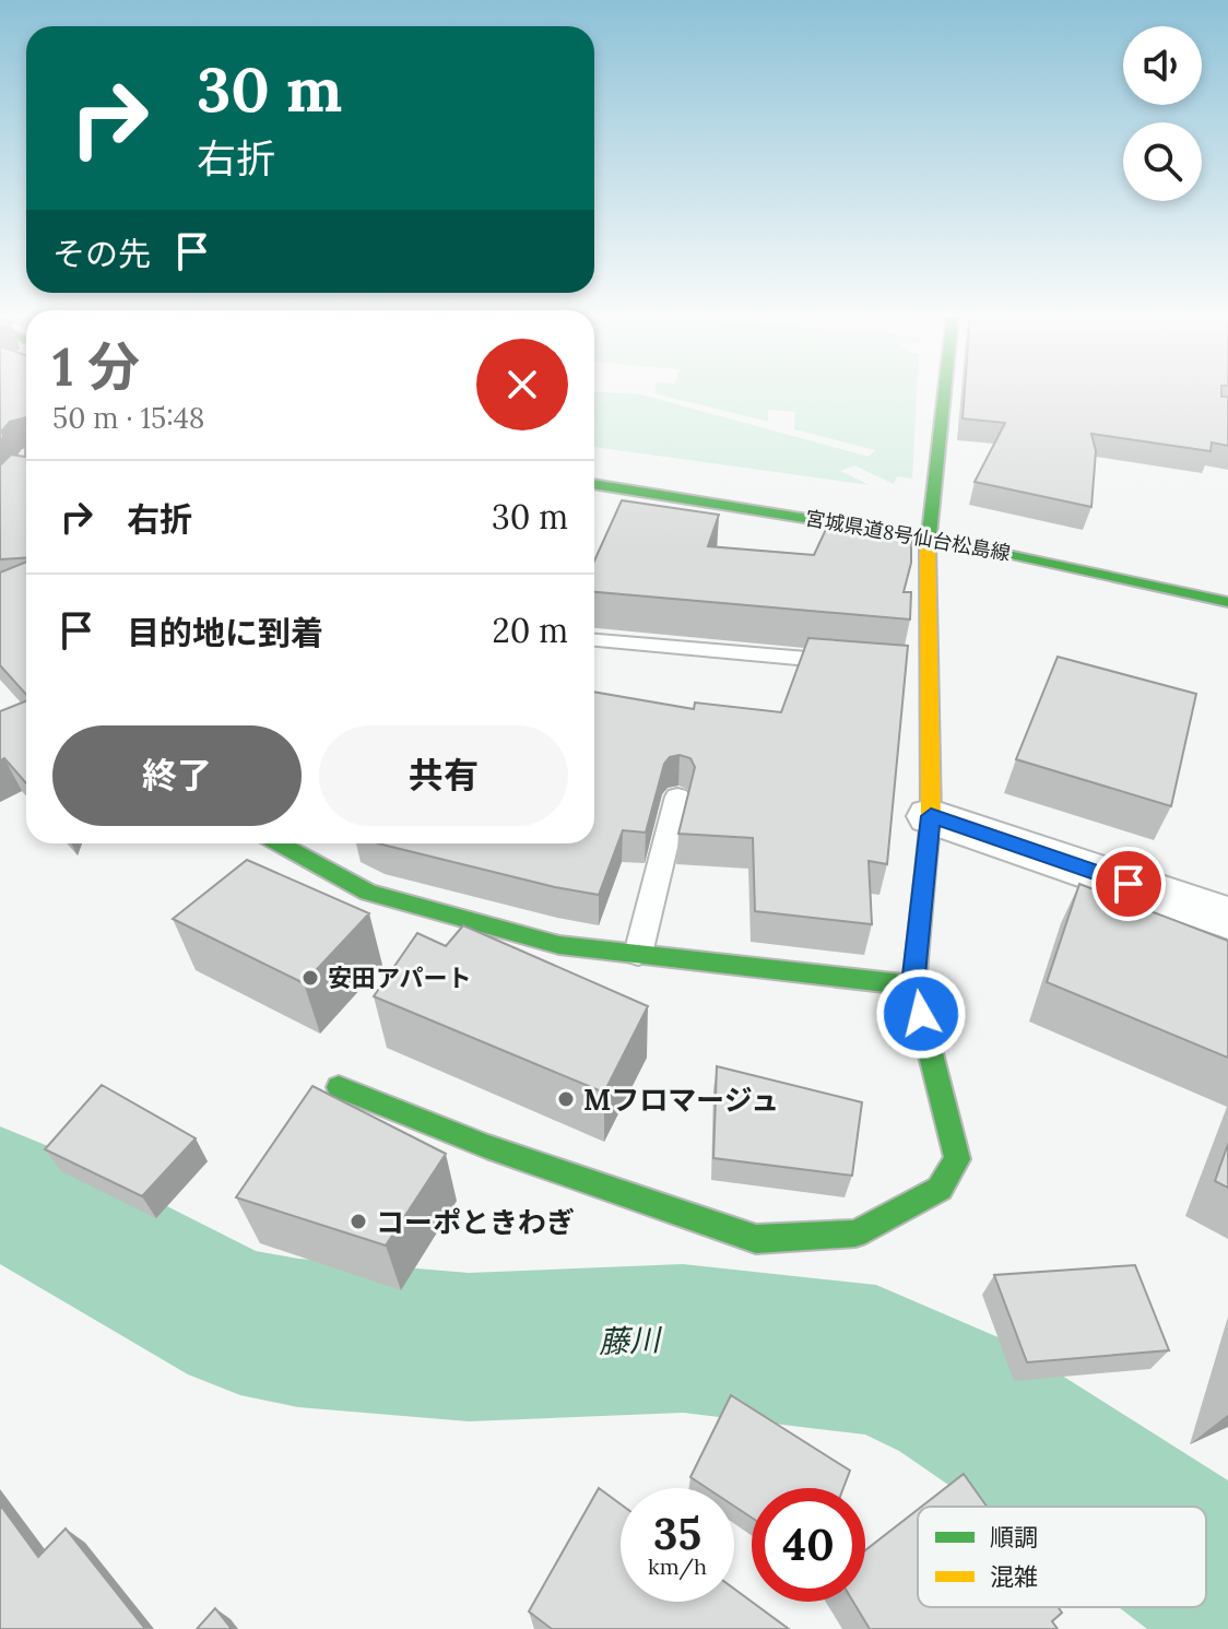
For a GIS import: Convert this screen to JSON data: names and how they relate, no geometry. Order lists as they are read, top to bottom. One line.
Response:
{"streets":{"street":["宮城県道8号仙台松島線"]},"water":["藤川"],"places":["安田アパート","Mフロマージュ","コーポときわぎ"],"legend":["順調","混雑"],"page":{"turn":["30 m","右折"],"then":"その先","heading":["1 分","50 m · 15:48"],"list":[{"name":"右折","value":"30 m"},{"name":"目的地に到着","value":"20 m"}],"buttons":["終了","共有"],"speed":"35 km/h","limit":"40"}}
